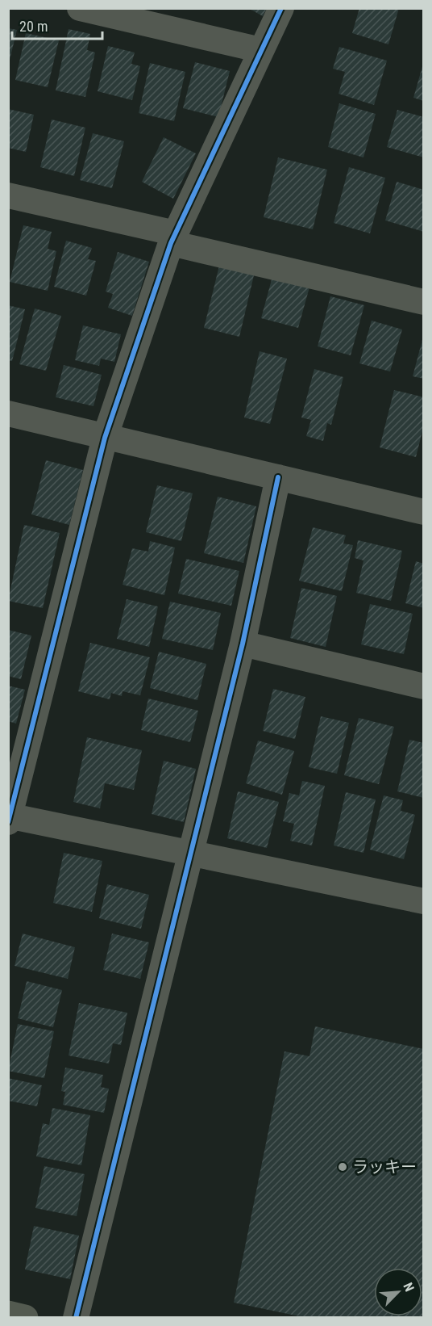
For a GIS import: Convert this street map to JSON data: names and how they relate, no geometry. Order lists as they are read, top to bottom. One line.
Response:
{"places":["ラッキー"],"scale_bar":"20 m","north":"top right"}
